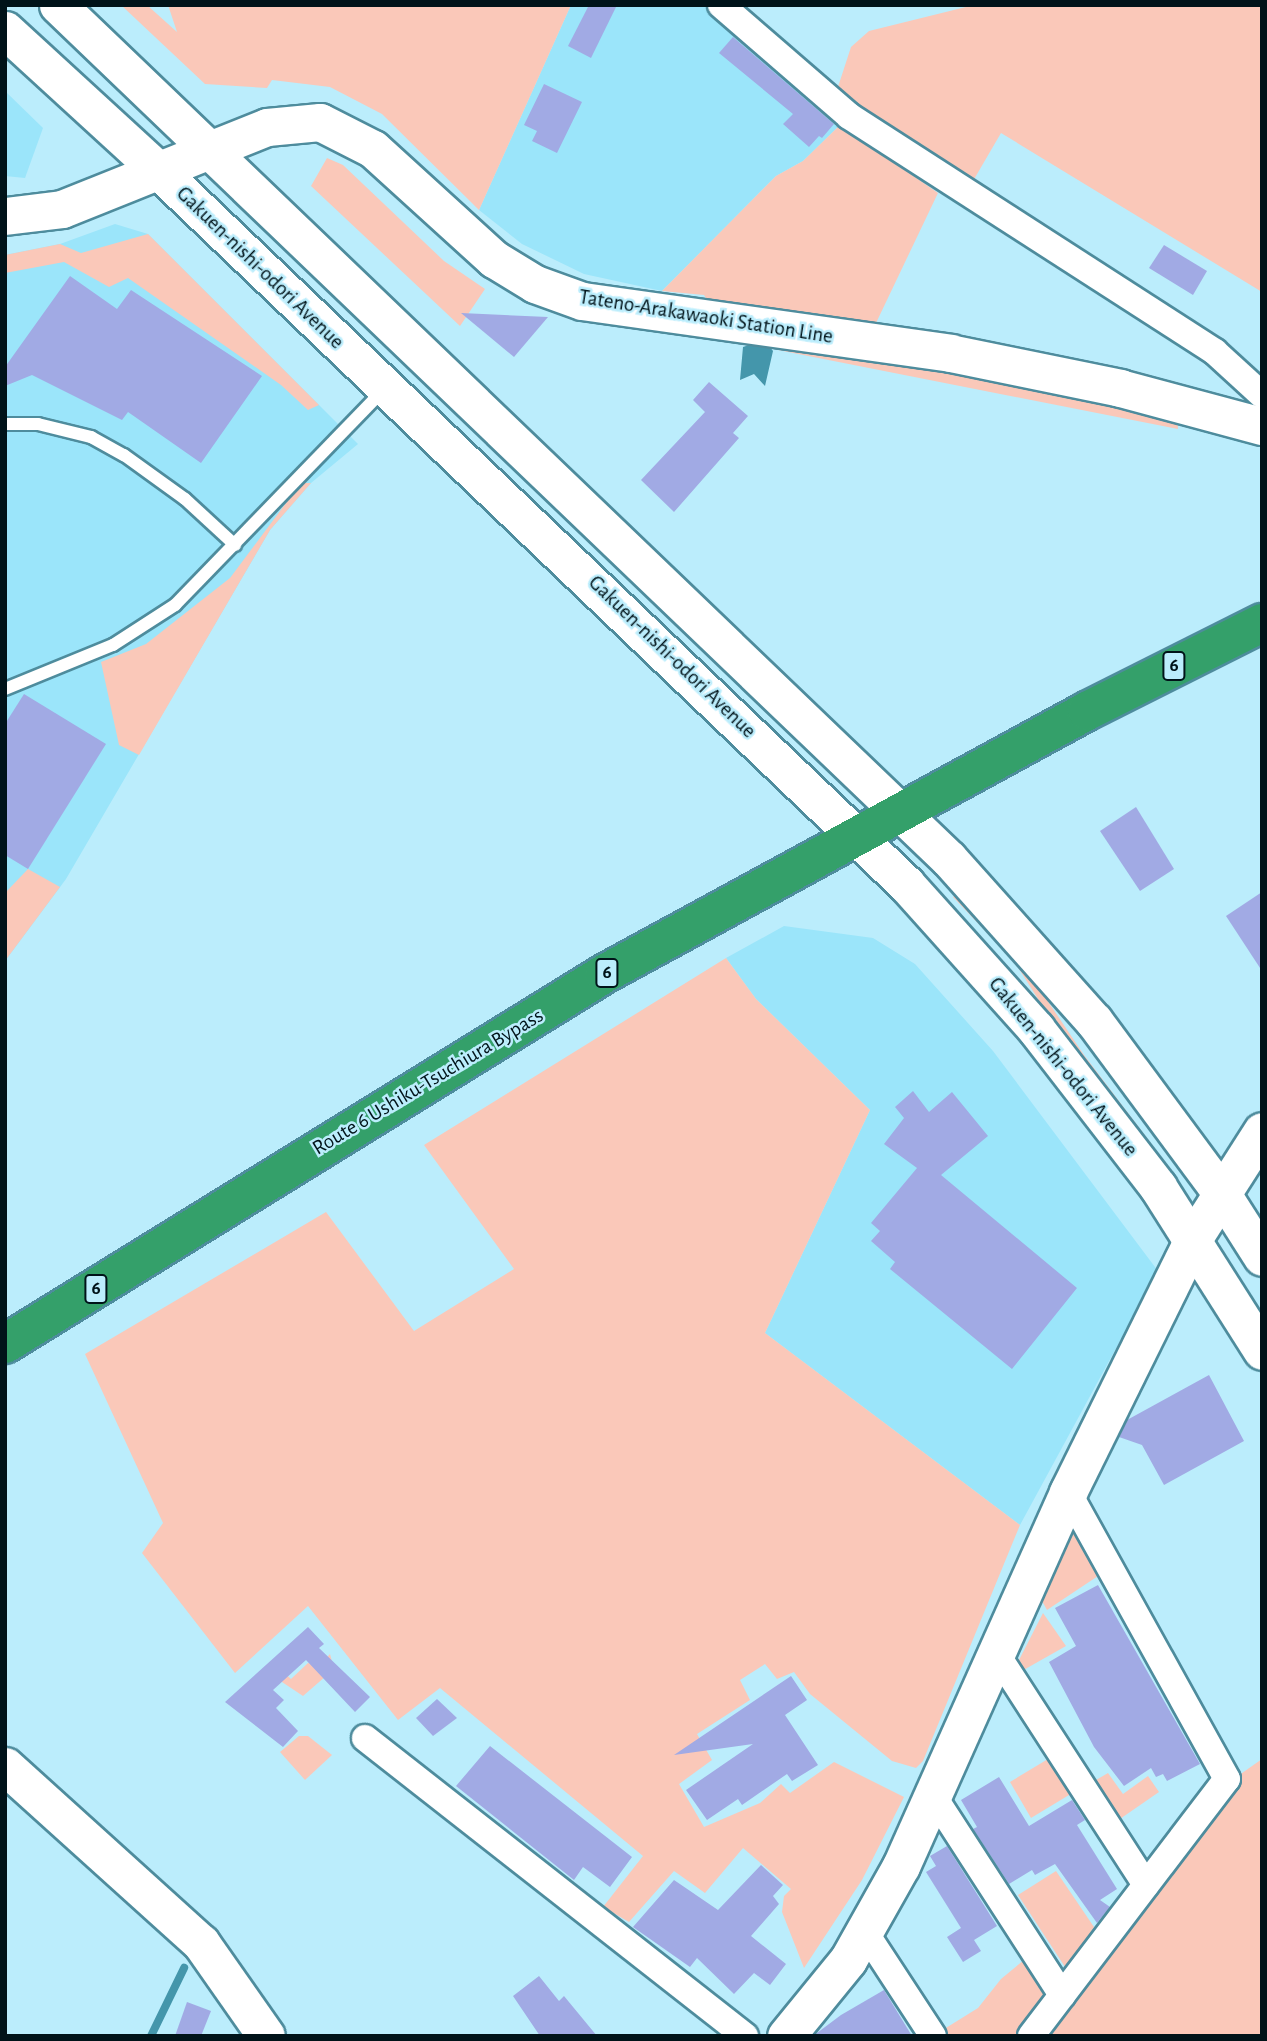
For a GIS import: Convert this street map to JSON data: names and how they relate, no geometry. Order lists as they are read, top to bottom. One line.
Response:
{"streets":{"highway":["6","Route 6 Ushiku-Tsuchiura Bypass"],"main road":["Gakuen-nishi-odori Avenue","Tateno-Arakawaoki Station Line"]},"crossings":[["Gakuen-nishi-odori Avenue","Tateno-Arakawaoki Station Line"],["Gakuen-nishi-odori Avenue","6"],["Gakuen-nishi-odori Avenue","Route 6 Ushiku-Tsuchiura Bypass"],["6","Route 6 Ushiku-Tsuchiura Bypass"]]}
